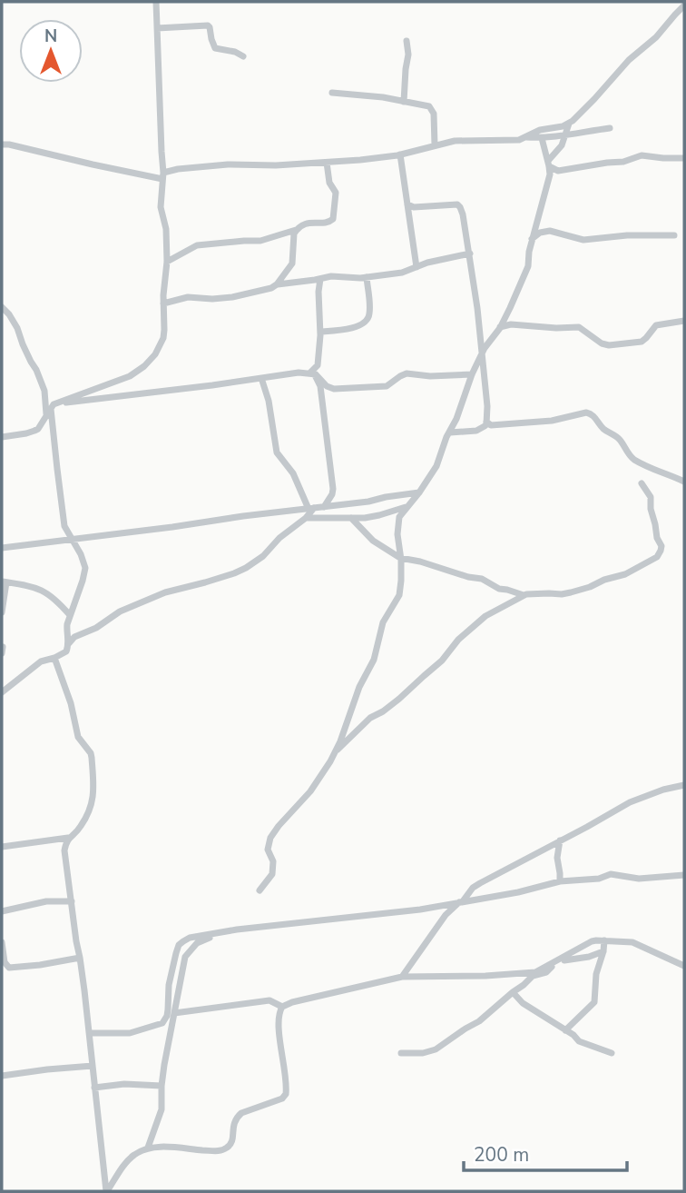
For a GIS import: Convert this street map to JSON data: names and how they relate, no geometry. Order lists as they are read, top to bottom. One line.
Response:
{"scale_bar":"200 m","north":"top"}
